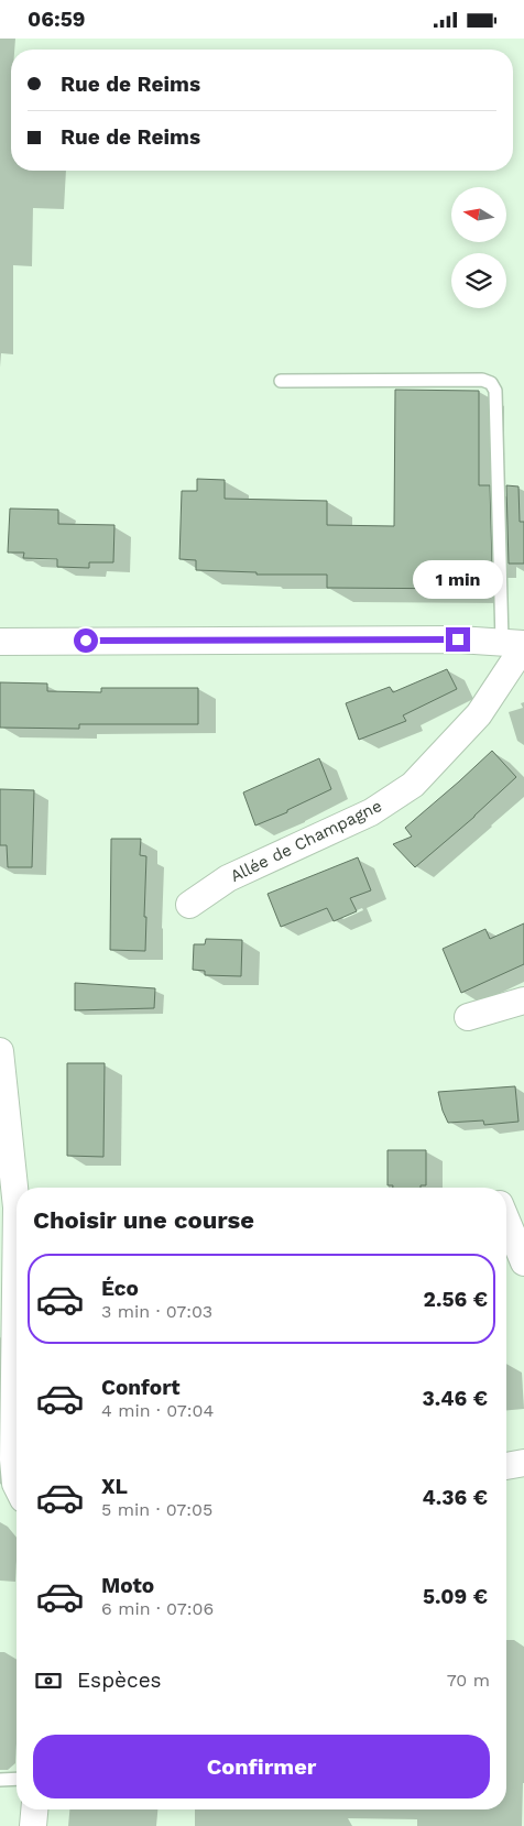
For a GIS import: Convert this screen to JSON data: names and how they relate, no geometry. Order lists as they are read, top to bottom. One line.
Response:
{"streets":{"street":["Allée de Champagne"]},"north":"left","page":{"status":"06:59","banner":["Rue de Reims","Rue de Reims"],"bubble":"1 min","heading":"Choisir une course","list":[{"name":"Éco","note":"3 min · 07:03","value":"2.56 €"},{"name":"Confort","note":"4 min · 07:04","value":"3.46 €"},{"name":"XL","note":"5 min · 07:05","value":"4.36 €"},{"name":"Moto","note":"6 min · 07:06","value":"5.09 €"}],"pay":["Espèces","70 m"],"buttons":"Confirmer"}}
